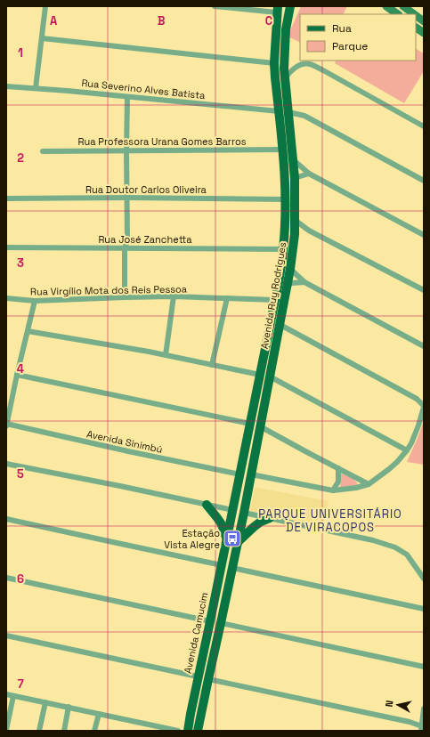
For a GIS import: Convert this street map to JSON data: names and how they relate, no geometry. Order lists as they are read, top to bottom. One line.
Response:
{"streets":{"main road":["Avenida Ruy Rodrigues","Avenida Camucim"],"street":["Rua Severino Alves Batista","Rua Professora Urana Gomes Barros","Rua Doutor Carlos Oliveira","Rua José Zanchetta","Rua Virgílio Mota dos Reis Pessoa","Avenida Sinimbú"]},"crossings":[["Rua Severino Alves Batista","Avenida Ruy Rodrigues"],["Rua Professora Urana Gomes Barros","Avenida Ruy Rodrigues"],["Rua Doutor Carlos Oliveira","Avenida Ruy Rodrigues"],["Rua José Zanchetta","Avenida Ruy Rodrigues"],["Rua Virgílio Mota dos Reis Pessoa","Avenida Ruy Rodrigues"],["Avenida Ruy Rodrigues","Avenida Sinimbú"],["Avenida Ruy Rodrigues","Avenida Camucim"]],"districts":["PARQUE UNIVERSITÁRIO DE VIRACOPOS"],"places":{"bus stop":["Estação Vista Alegre"]},"legend":["Rua","Parque"],"north":"left","grid":{"columns":["A","B","C"],"rows":["1","2","3","4","5","6","7"]}}
